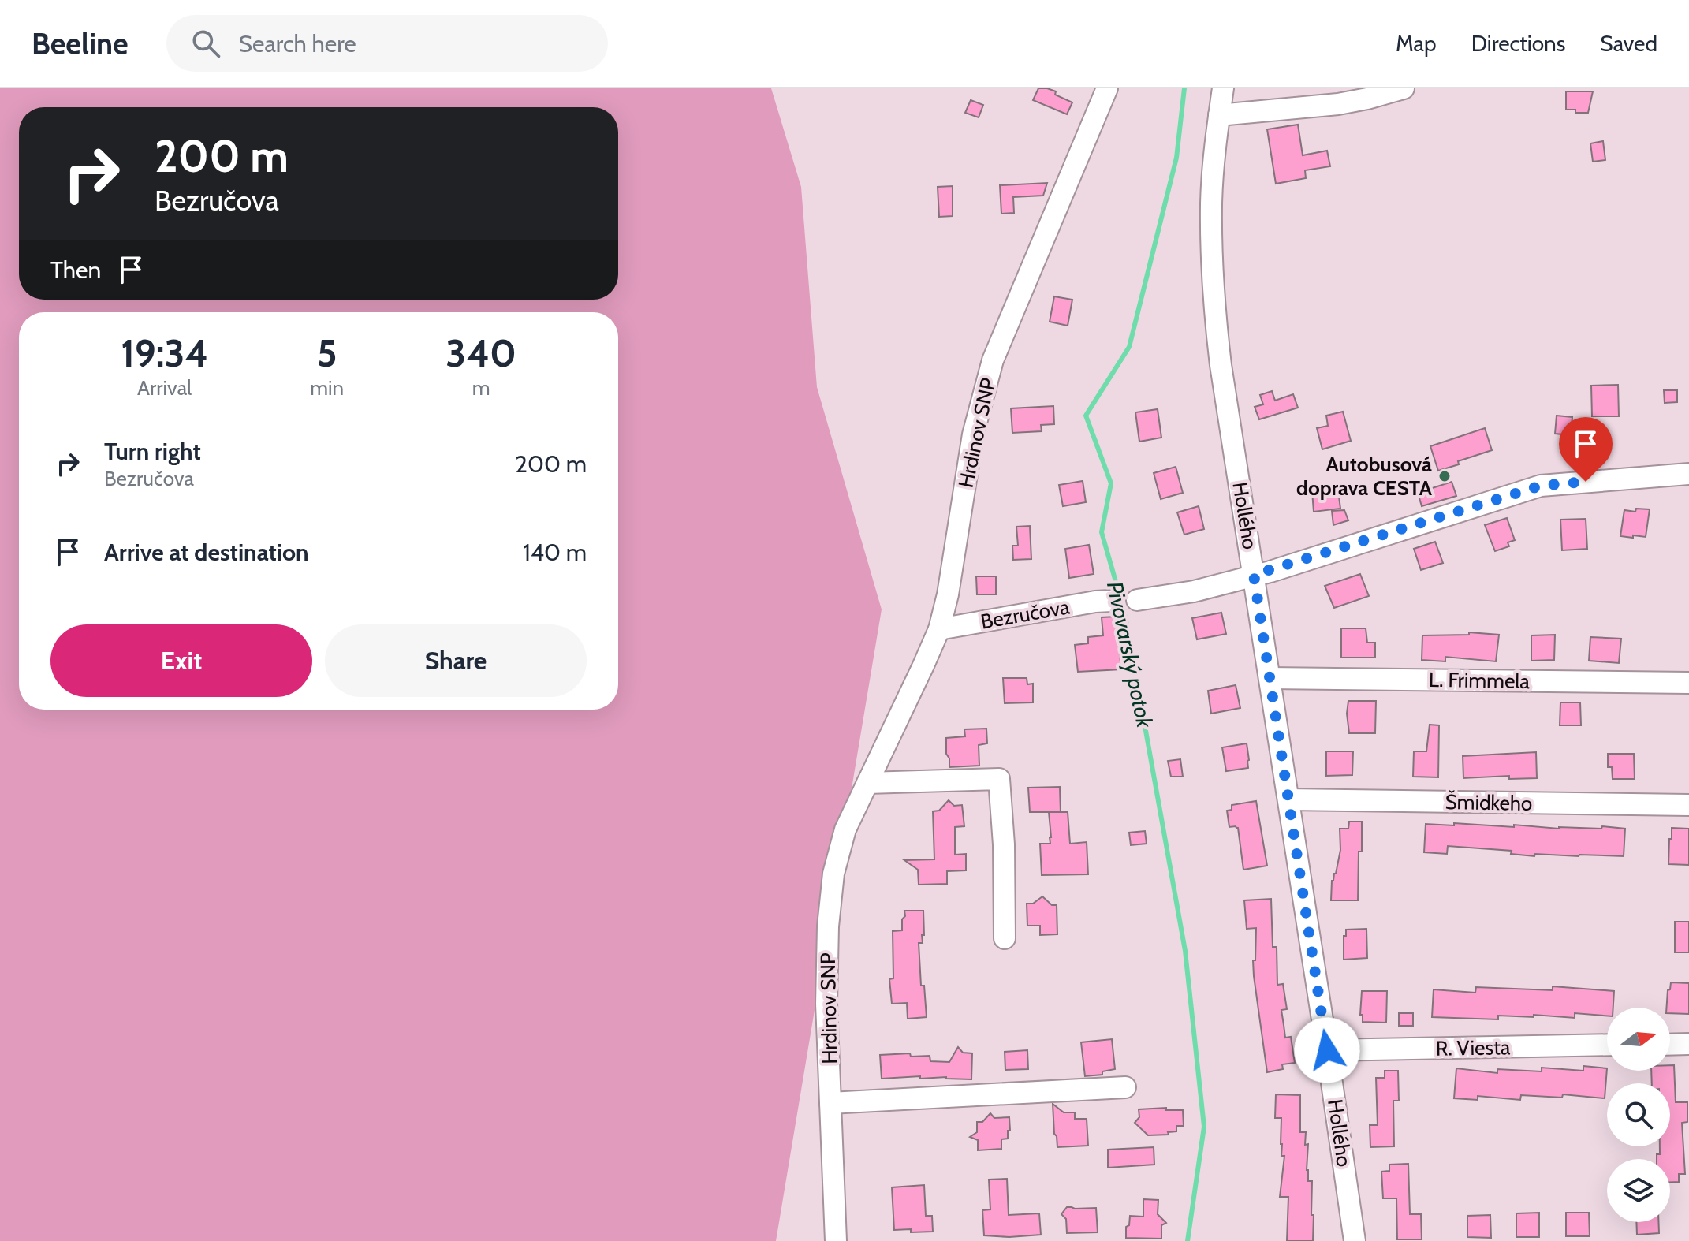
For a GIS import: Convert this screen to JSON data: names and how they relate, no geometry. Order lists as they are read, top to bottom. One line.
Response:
{"streets":{"street":["Hrdinov SNP","Hollého","Bezručova","L. Frimmela","Šmidkeho","R. Viesta"]},"crossings":[["Hrdinov SNP","Bezručova"],["Hollého","L. Frimmela"],["Hollého","Šmidkeho"],["Hollého","R. Viesta"]],"water":["Pivovarský potok"],"places":["Autobusová doprava CESTA"],"north":"right","page":{"header":"Beeline","search":"Search here","nav":["Map","Directions","Saved"],"turn":["200 m","Bezručova"],"then":"Then","eta":["19:34","Arrival","5","min","340","m"],"list":[{"name":"Turn right","note":"Bezručova","value":"200 m"},{"name":"Arrive at destination","value":"140 m"}],"buttons":["Exit","Share"]}}
